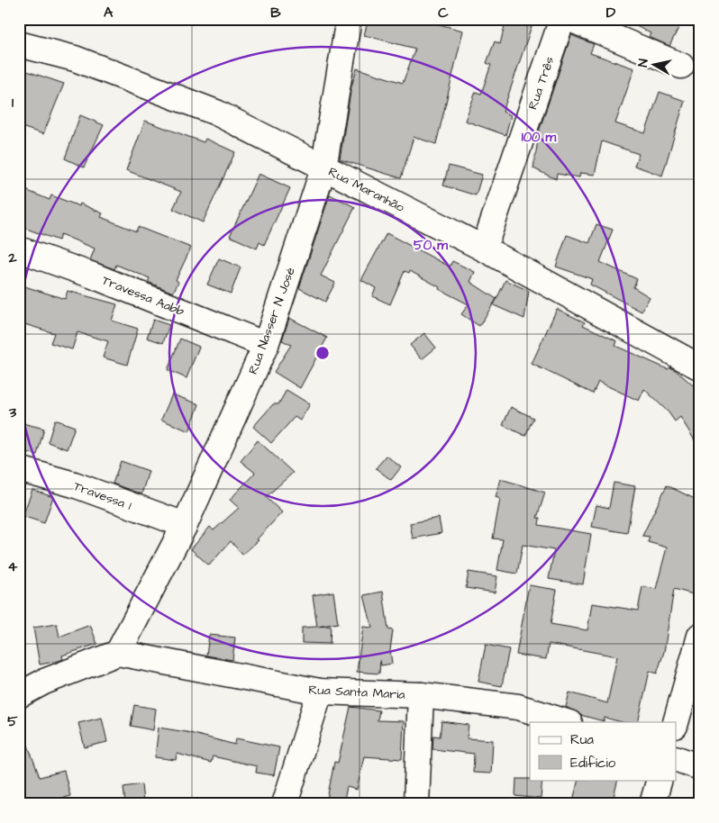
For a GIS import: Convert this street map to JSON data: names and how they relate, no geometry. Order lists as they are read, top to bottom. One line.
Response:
{"streets":{"street":["Rua Três","Rua Maranhão","Travessa Aabb","Rua Nasser N José","Travessa 1","Rua Santa Maria"]},"crossings":[["Rua Três","Rua Maranhão"],["Rua Maranhão","Rua Nasser N José"],["Travessa Aabb","Rua Nasser N José"],["Rua Nasser N José","Travessa 1"],["Rua Nasser N José","Rua Santa Maria"]],"legend":["Rua","Edifício"],"north":"left","grid":{"columns":["A","B","C","D"],"rows":["1","2","3","4","5"]},"rings":["100 m","50 m"]}
